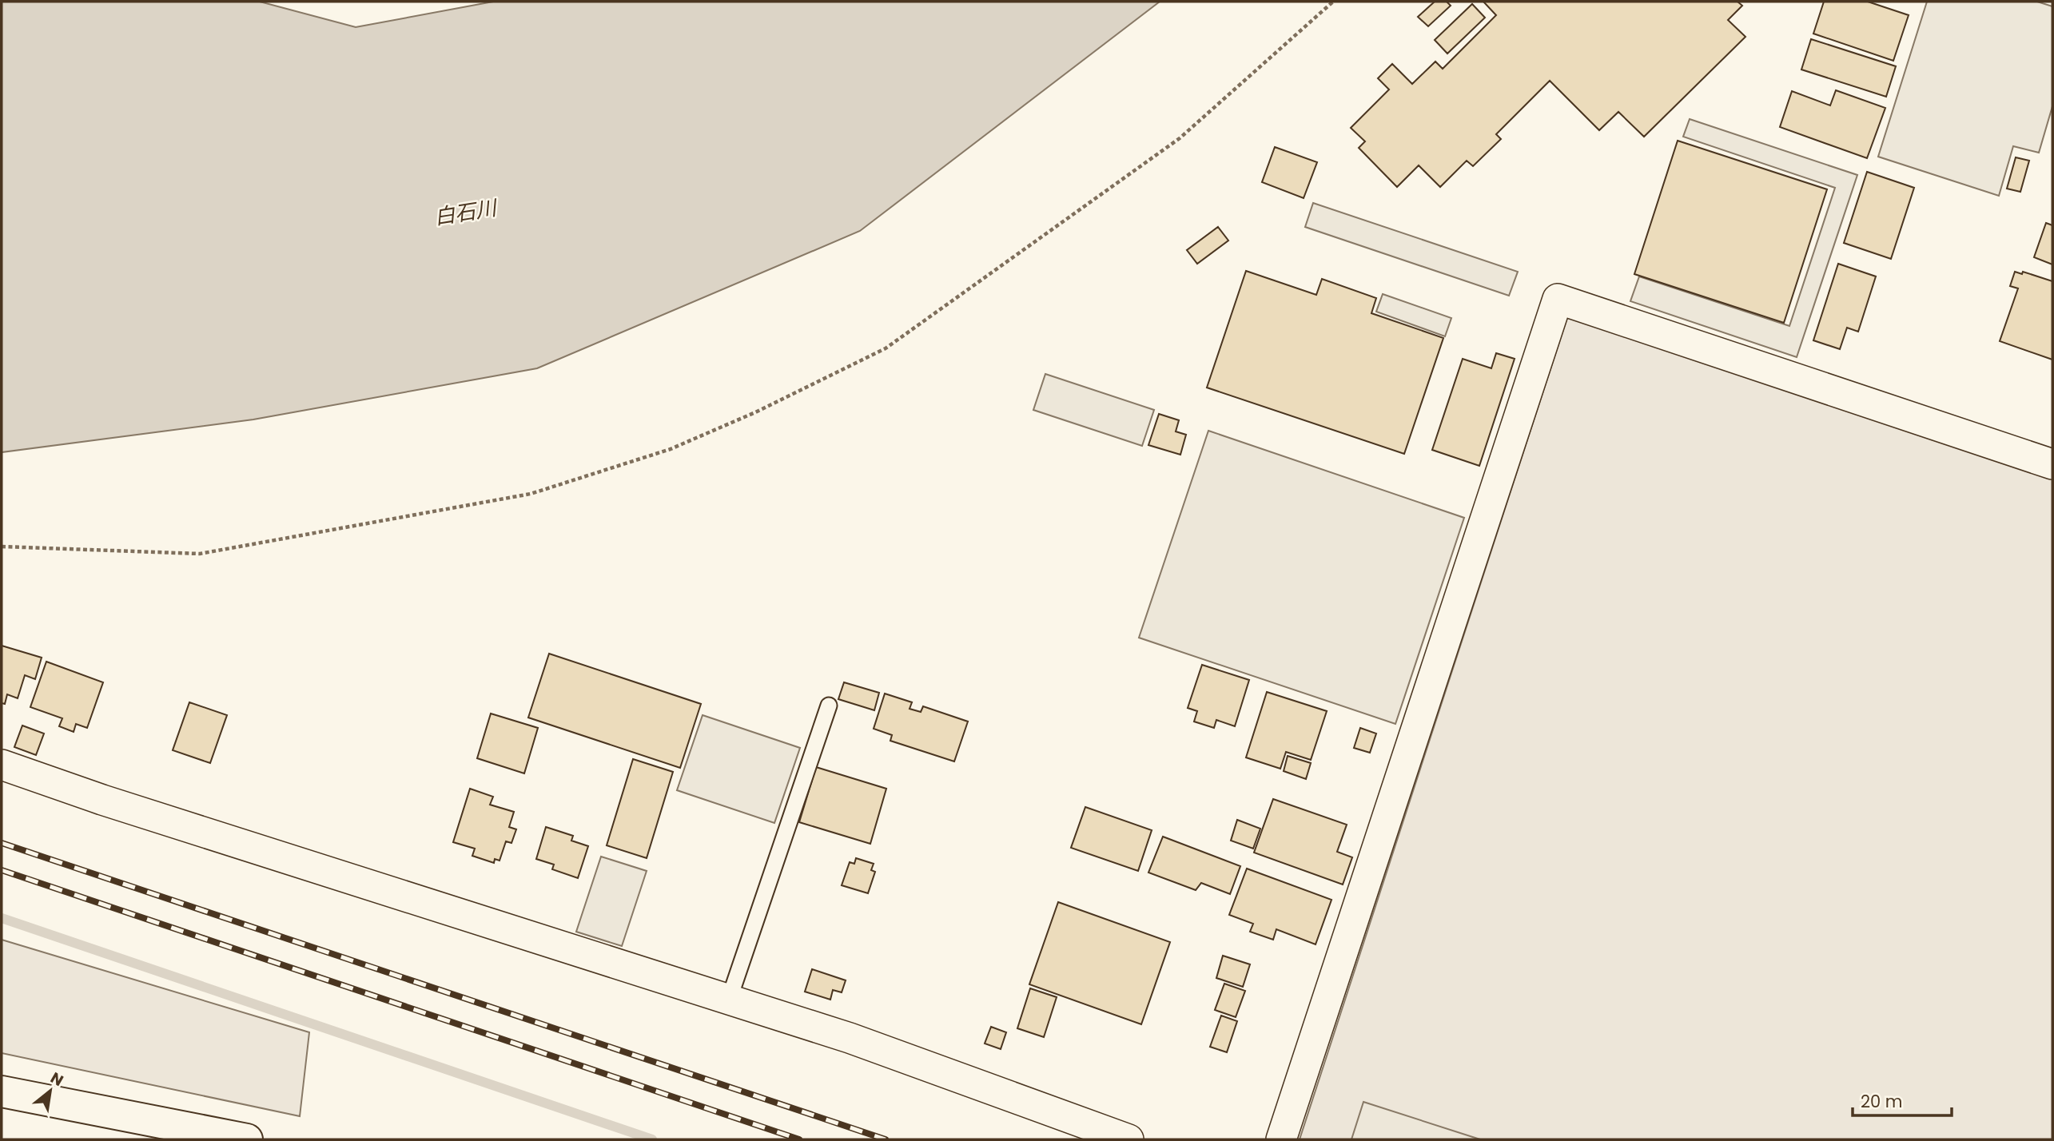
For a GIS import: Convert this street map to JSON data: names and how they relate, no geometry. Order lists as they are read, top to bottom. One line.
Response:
{"water":["白石川"],"scale_bar":"20 m","north":"top right"}
